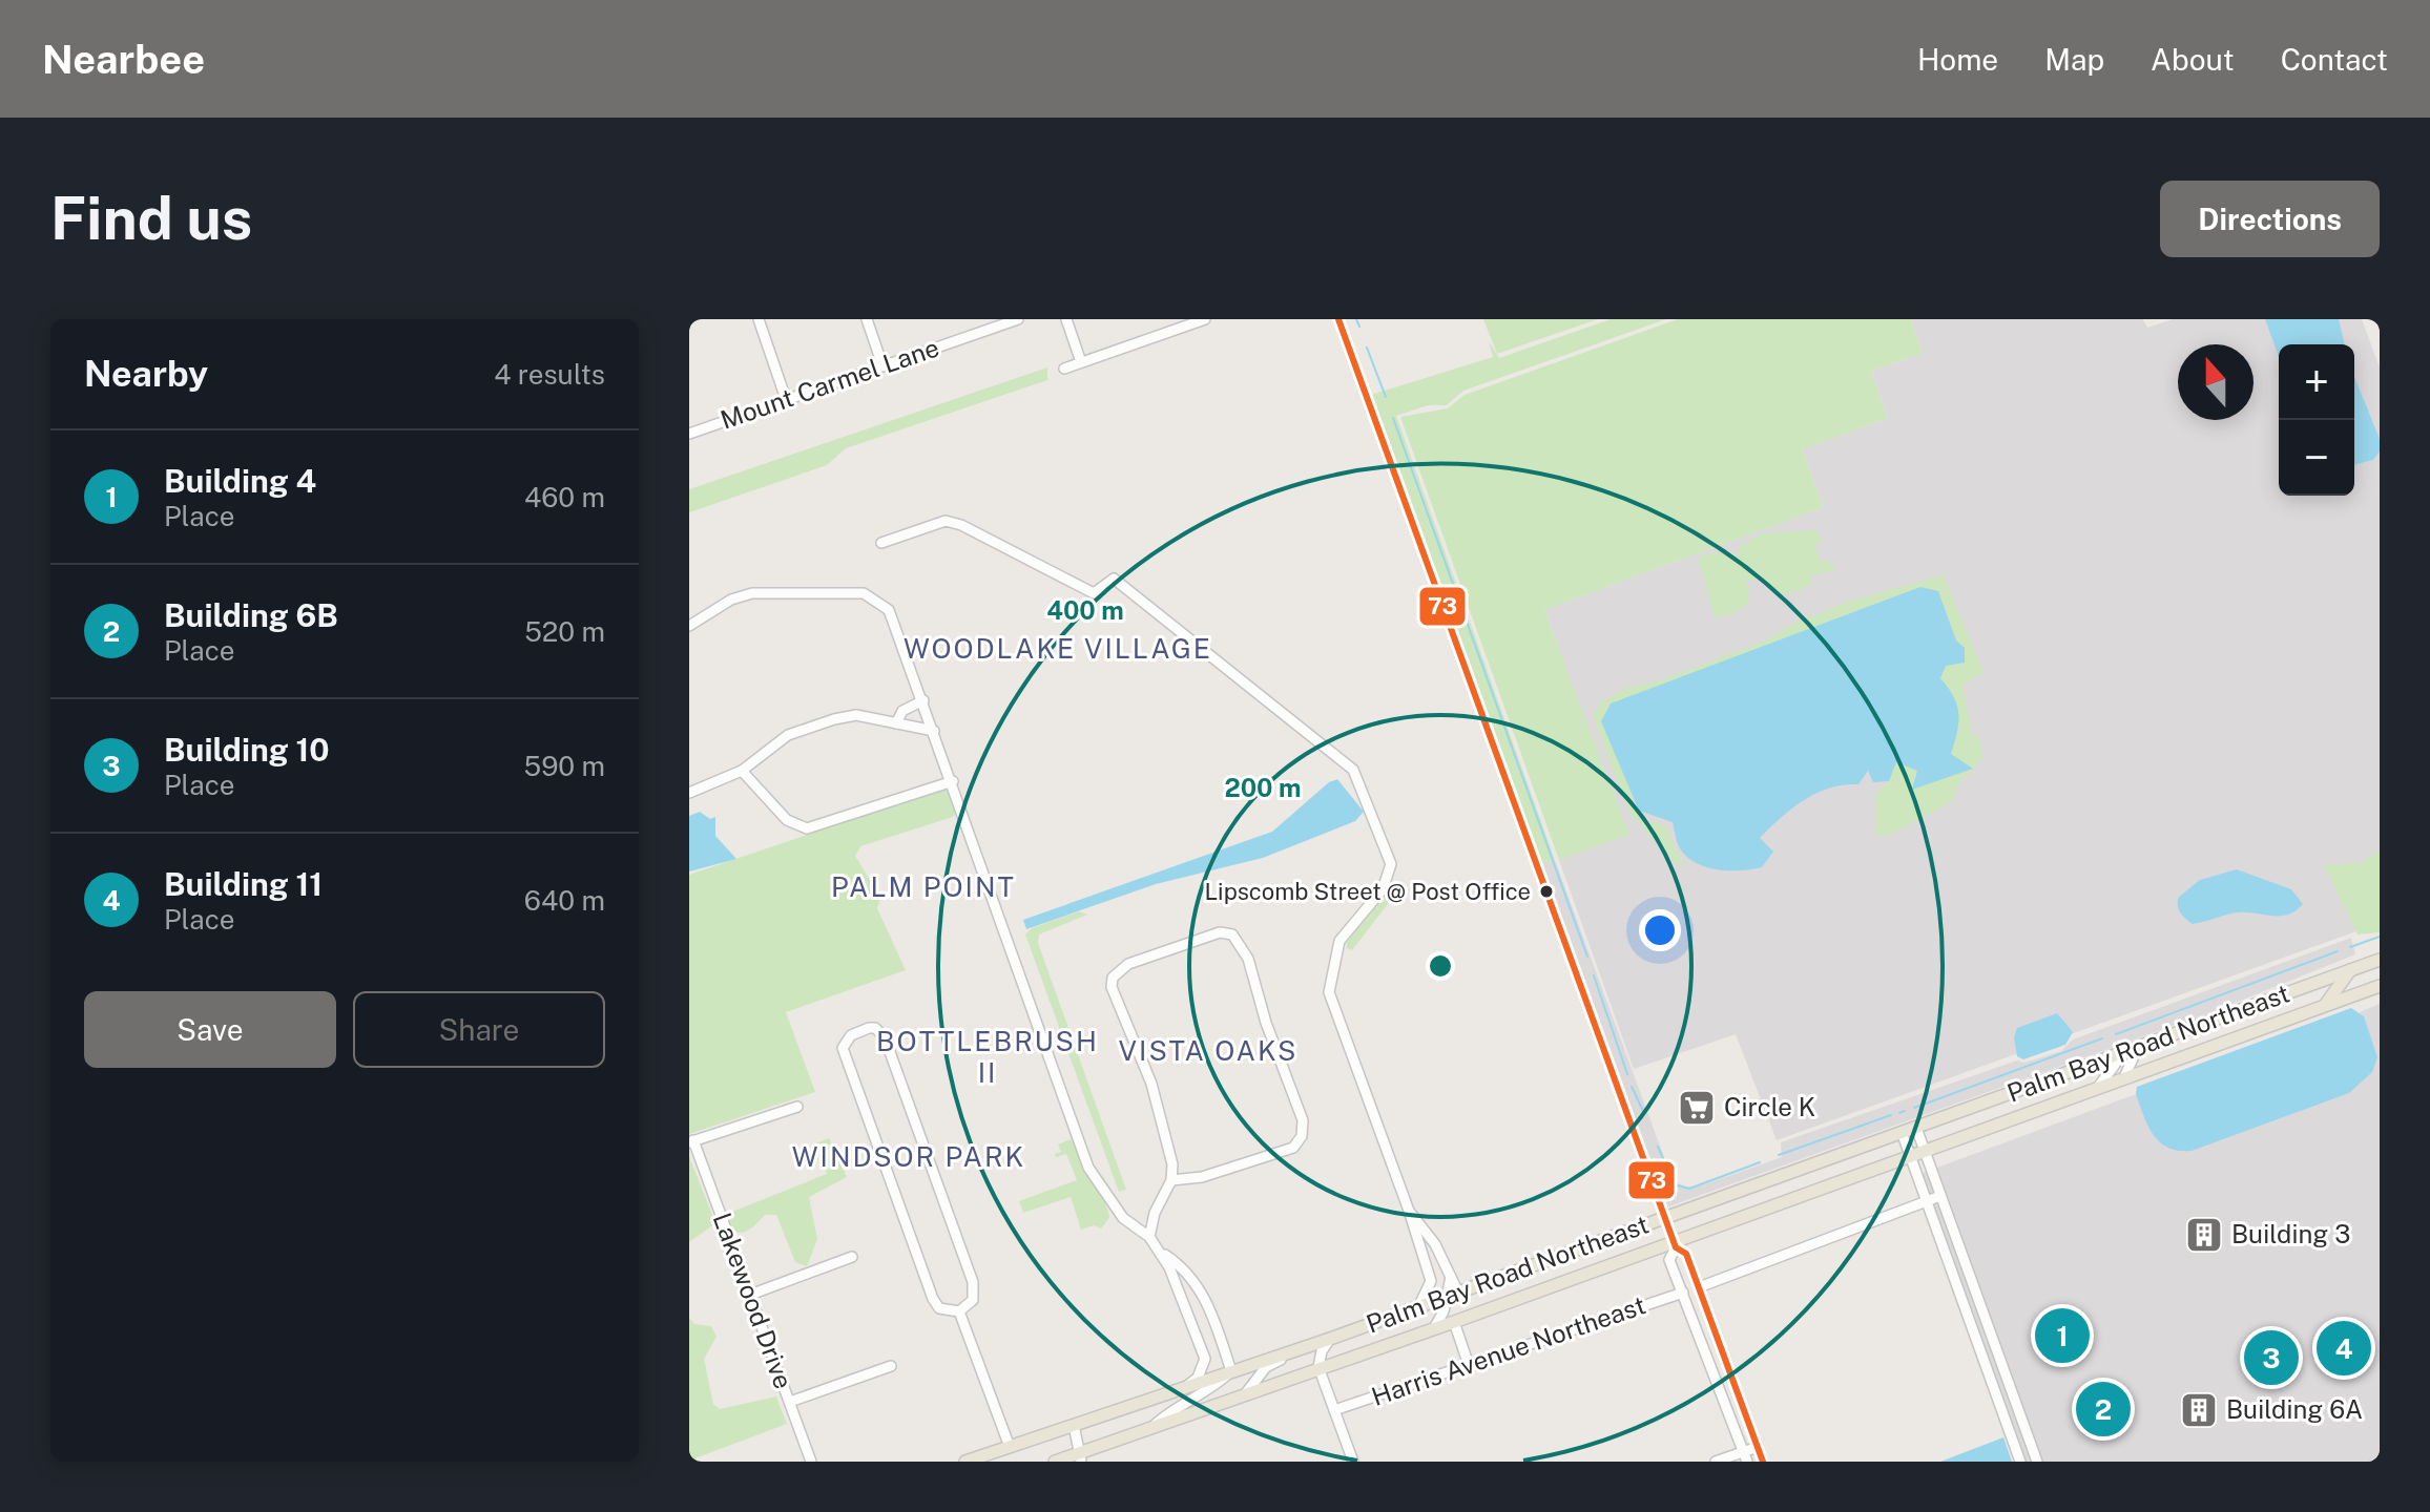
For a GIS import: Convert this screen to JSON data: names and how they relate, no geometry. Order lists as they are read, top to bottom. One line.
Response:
{"streets":{"main road":["Palm Bay Road Northeast"],"street":["Mount Carmel Lane","Lakewood Drive","Harris Avenue Northeast"]},"districts":["WOODLAKE VILLAGE","PALM POINT","BOTTLEBRUSH II","VISTA OAKS","WINDSOR PARK"],"places":{"other":["Lipscomb Street @ Post Office"],"supermarket":["Circle K"],"building":["Building 3","Building 6A"]},"lines":["transit line 73"],"north":"top","page":{"header":"Nearbee","nav":["Home","Map","About","Contact"],"buttons":["Directions",["Save","Share"]],"title":"Find us","heading":["Nearby","4 results"],"map_buttons":["+","−"],"list":[{"mark":"1","name":"Building 4","note":"Place","value":"460 m"},{"mark":"2","name":"Building 6B","note":"Place","value":"520 m"},{"mark":"3","name":"Building 10","note":"Place","value":"590 m"},{"mark":"4","name":"Building 11","note":"Place","value":"640 m"}],"pins":["1","4","3","2"]},"rings":["400 m","200 m"]}
